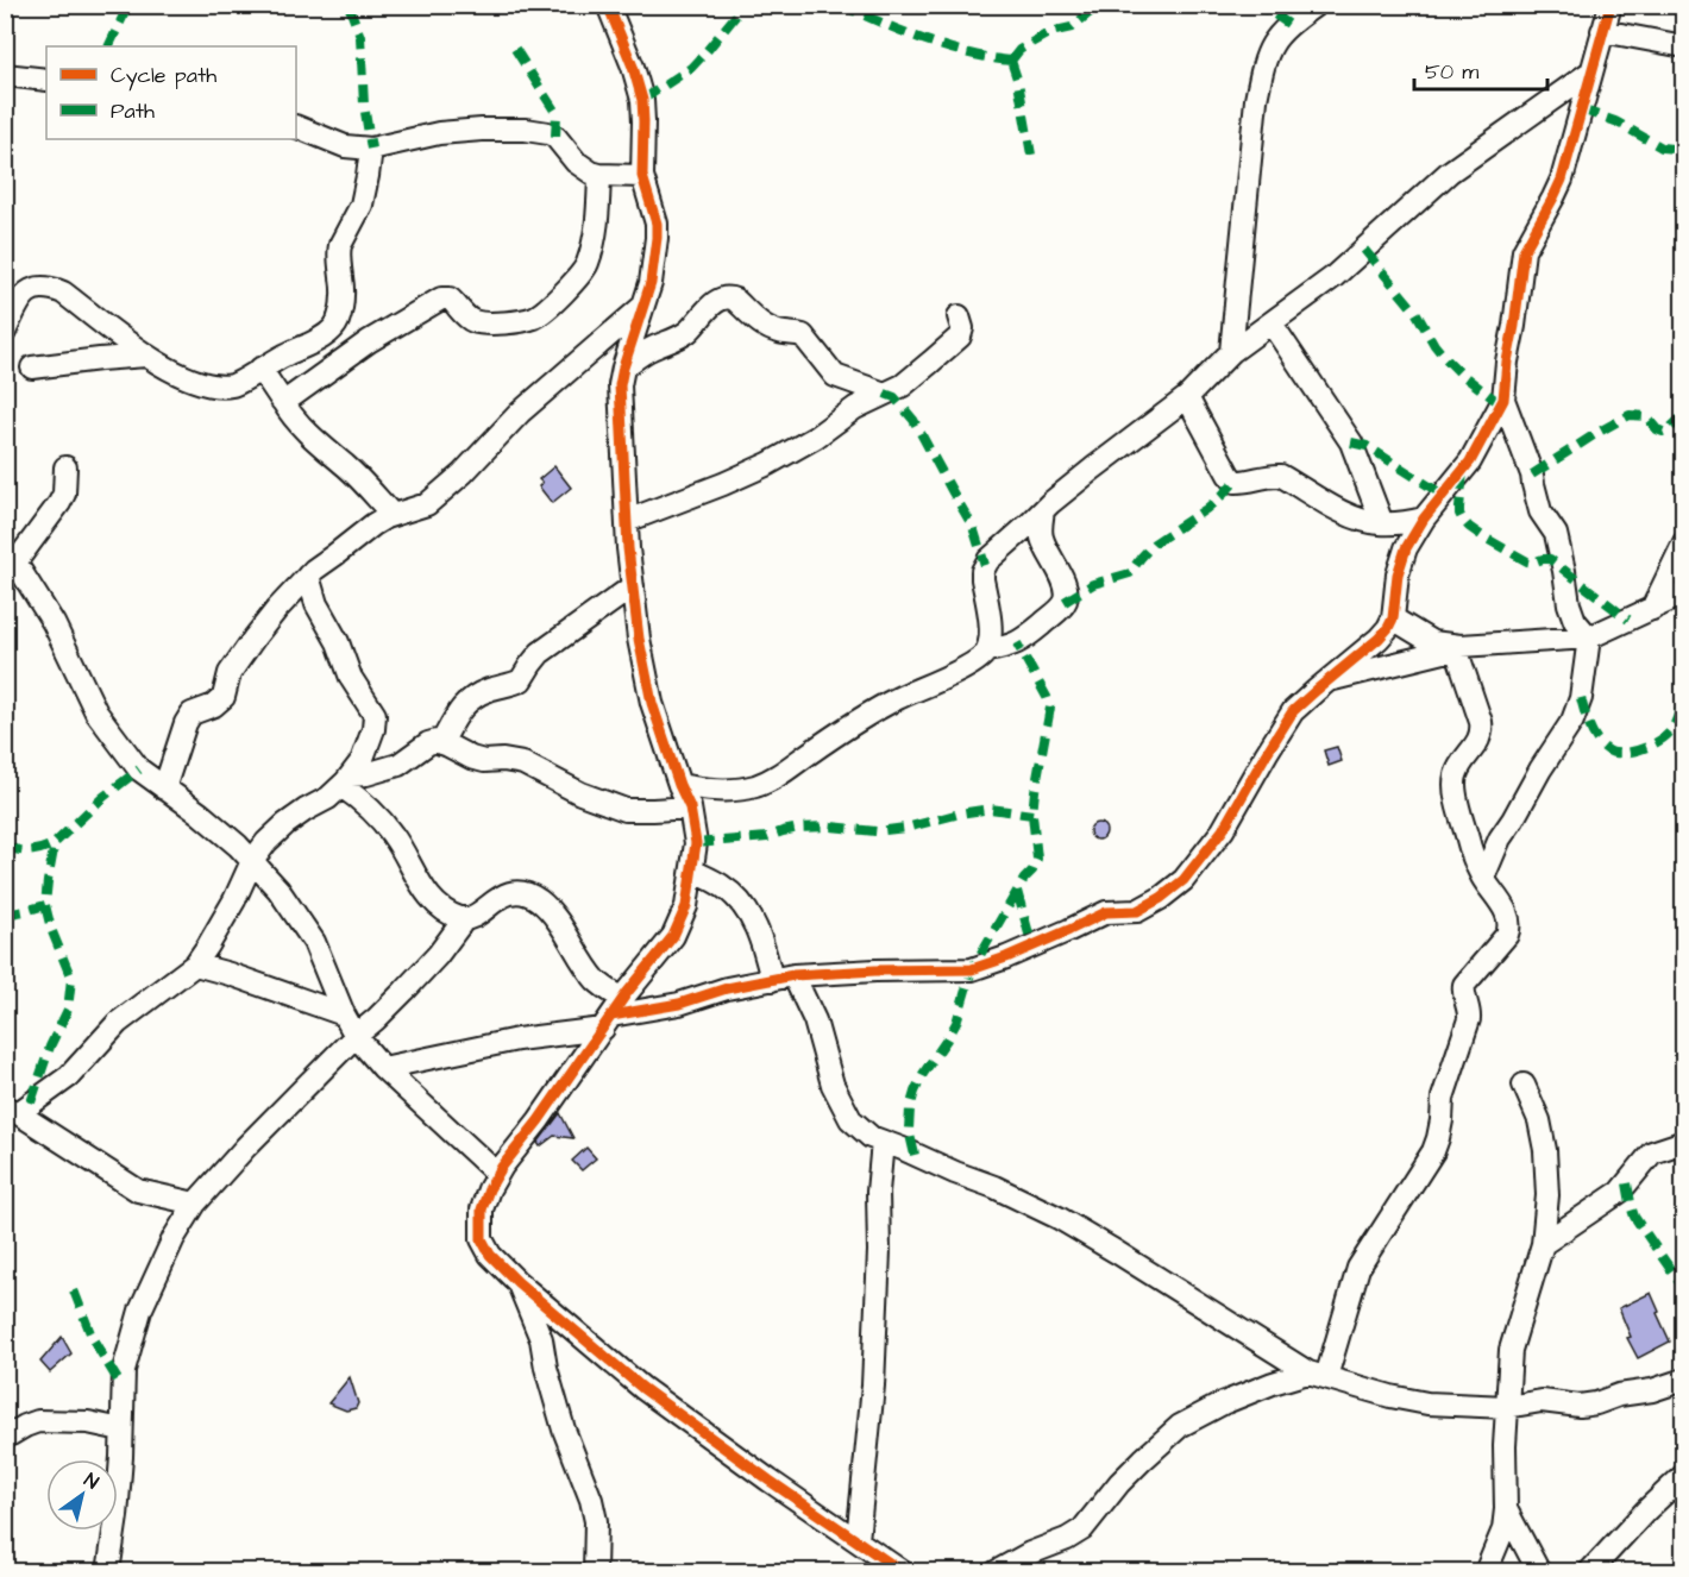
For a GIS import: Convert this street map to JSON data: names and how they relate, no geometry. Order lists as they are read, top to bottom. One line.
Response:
{"legend":["Cycle path","Path"],"scale_bar":"50 m","north":"top right"}
